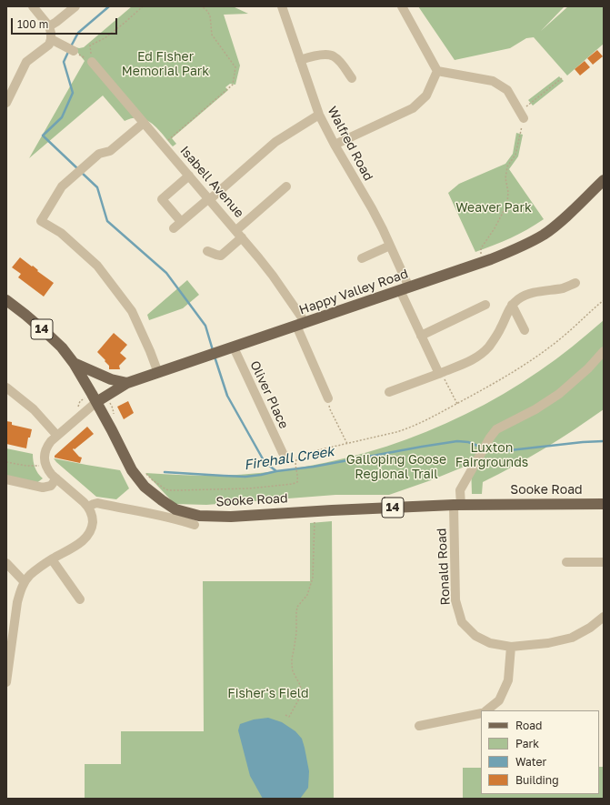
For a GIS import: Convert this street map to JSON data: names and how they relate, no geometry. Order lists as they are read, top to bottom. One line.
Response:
{"streets":{"main road":["Happy Valley Road","14","Sooke Road"],"street":["Walfred Road","Isabell Avenue","Oliver Place","Ronald Road"]},"crossings":[["Walfred Road","Happy Valley Road"],["Isabell Avenue","Happy Valley Road"],["Happy Valley Road","Oliver Place"],["Happy Valley Road","Sooke Road"],["Sooke Road","Ronald Road"]],"water":["Firehall Creek"],"parks":["Ed Fisher Memorial Park","Weaver Park","Luxton Fairgrounds","Galloping Goose Regional Trail","Fisher's Field"],"legend":["Road","Park","Water","Building"],"scale_bar":"100 m"}
